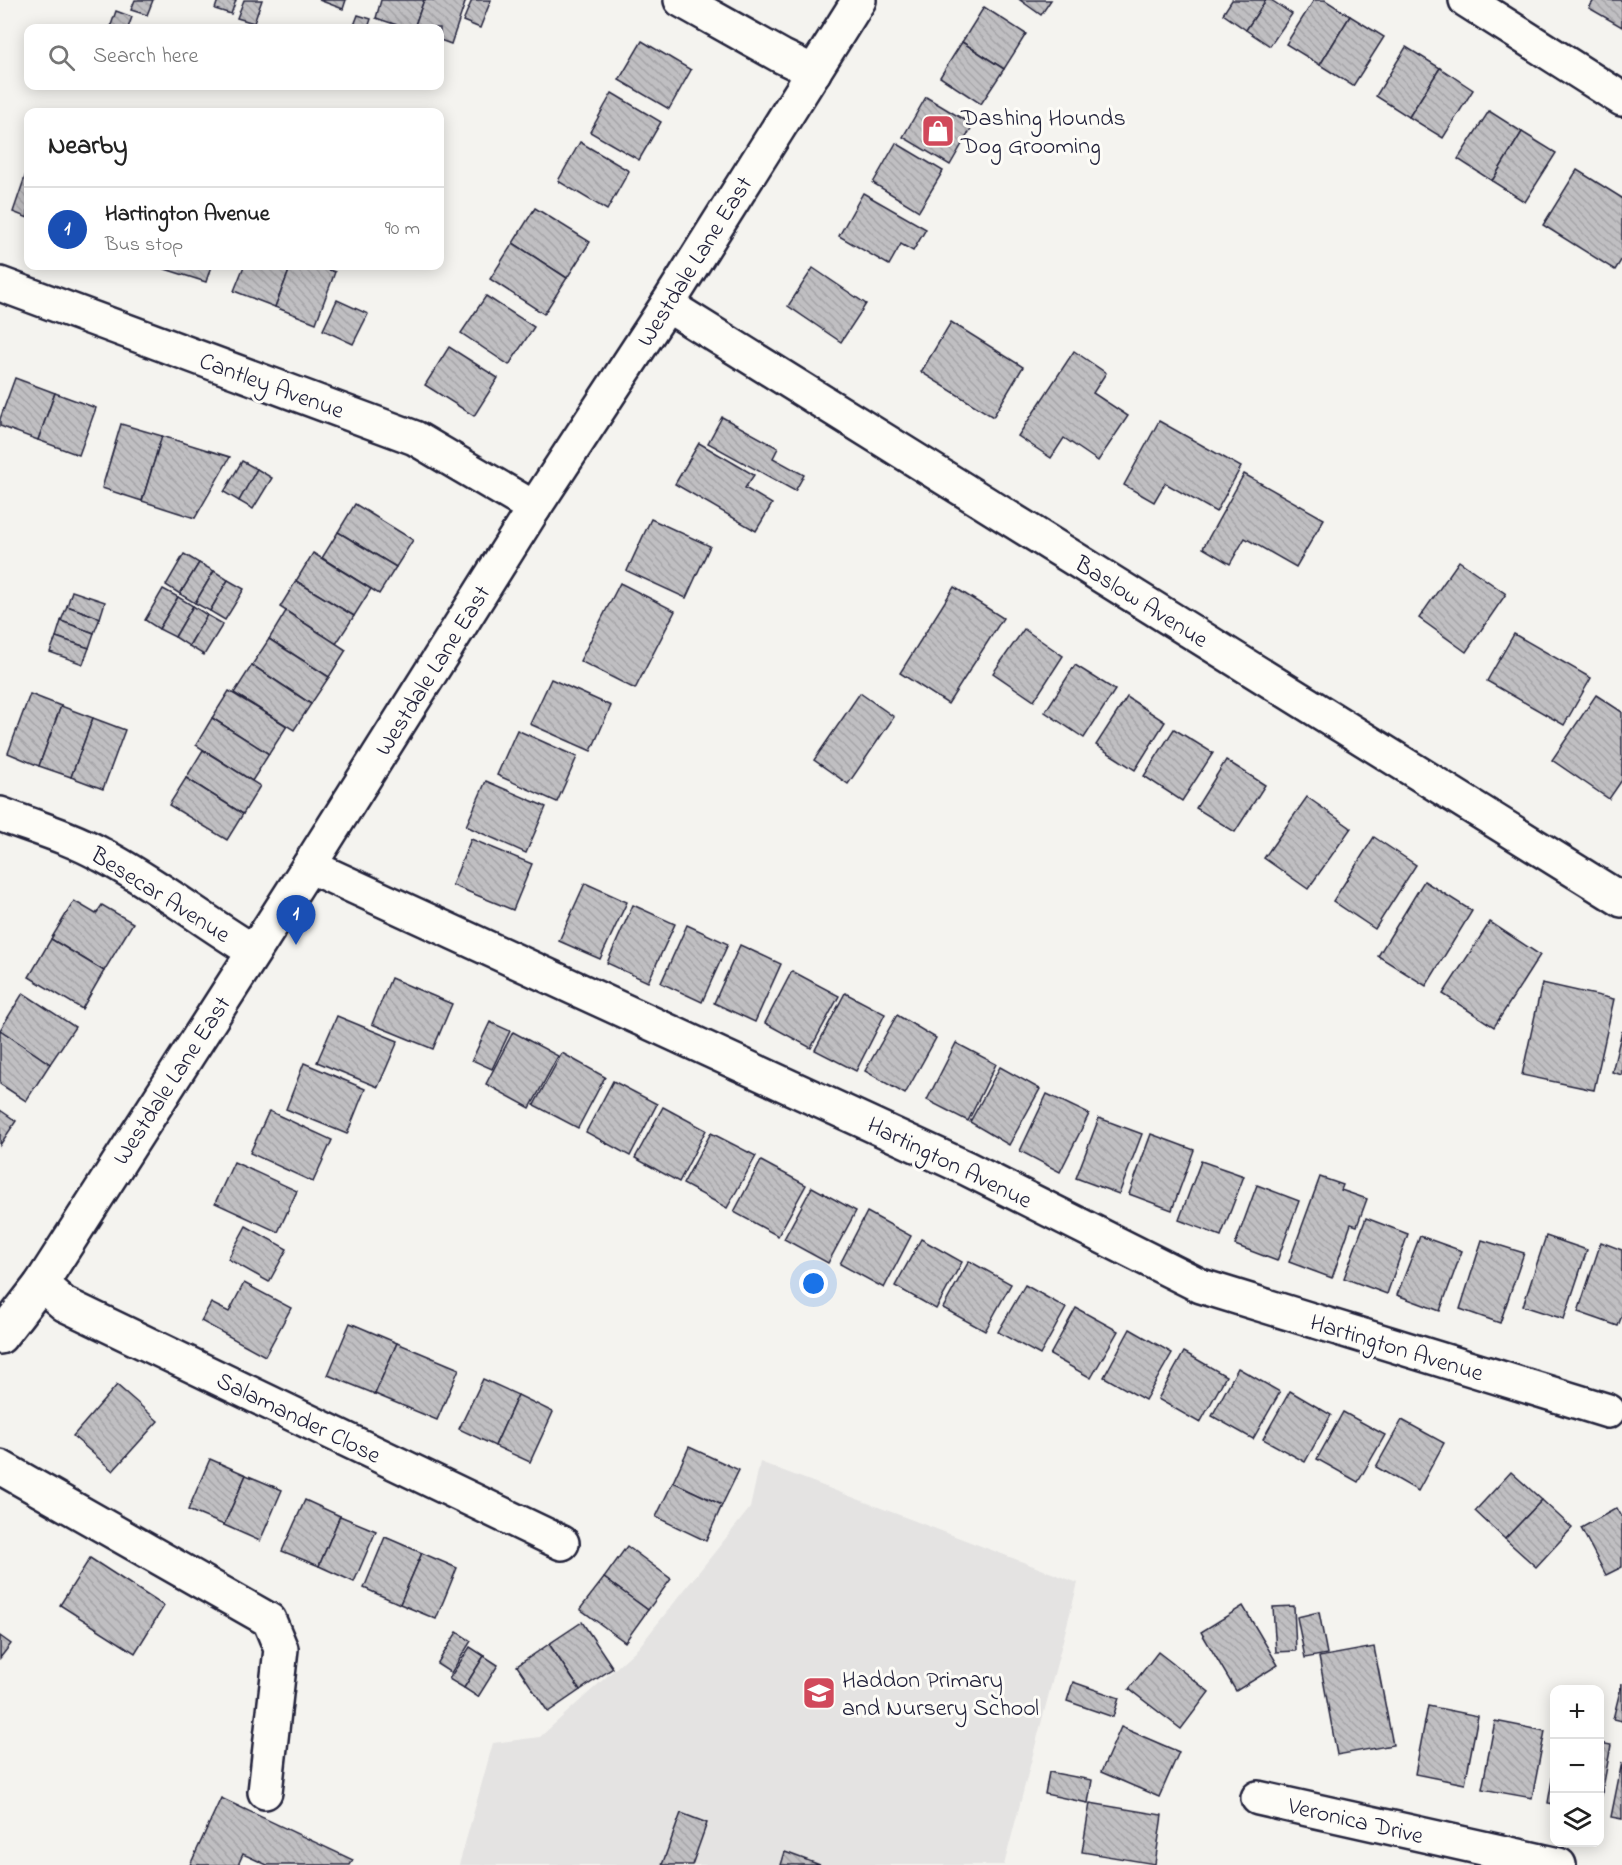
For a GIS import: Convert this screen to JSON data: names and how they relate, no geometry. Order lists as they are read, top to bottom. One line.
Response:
{"streets":{"street":["Westdale Lane East","Cantley Avenue","Baslow Avenue","Besecar Avenue","Hartington Avenue","Salamander Close","Veronica Drive"]},"crossings":[["Westdale Lane East","Cantley Avenue"],["Westdale Lane East","Baslow Avenue"],["Westdale Lane East","Besecar Avenue"],["Westdale Lane East","Hartington Avenue"],["Westdale Lane East","Salamander Close"]],"places":{"shop":["Dashing Hounds Dog Grooming"],"school or university":["Haddon Primary and Nursery School"]},"page":{"search":"Search here","heading":"Nearby","list":[{"mark":"1","name":"Hartington Avenue","note":"Bus stop","value":"90 m"}],"pins":"1","map_buttons":["+","−"]}}
